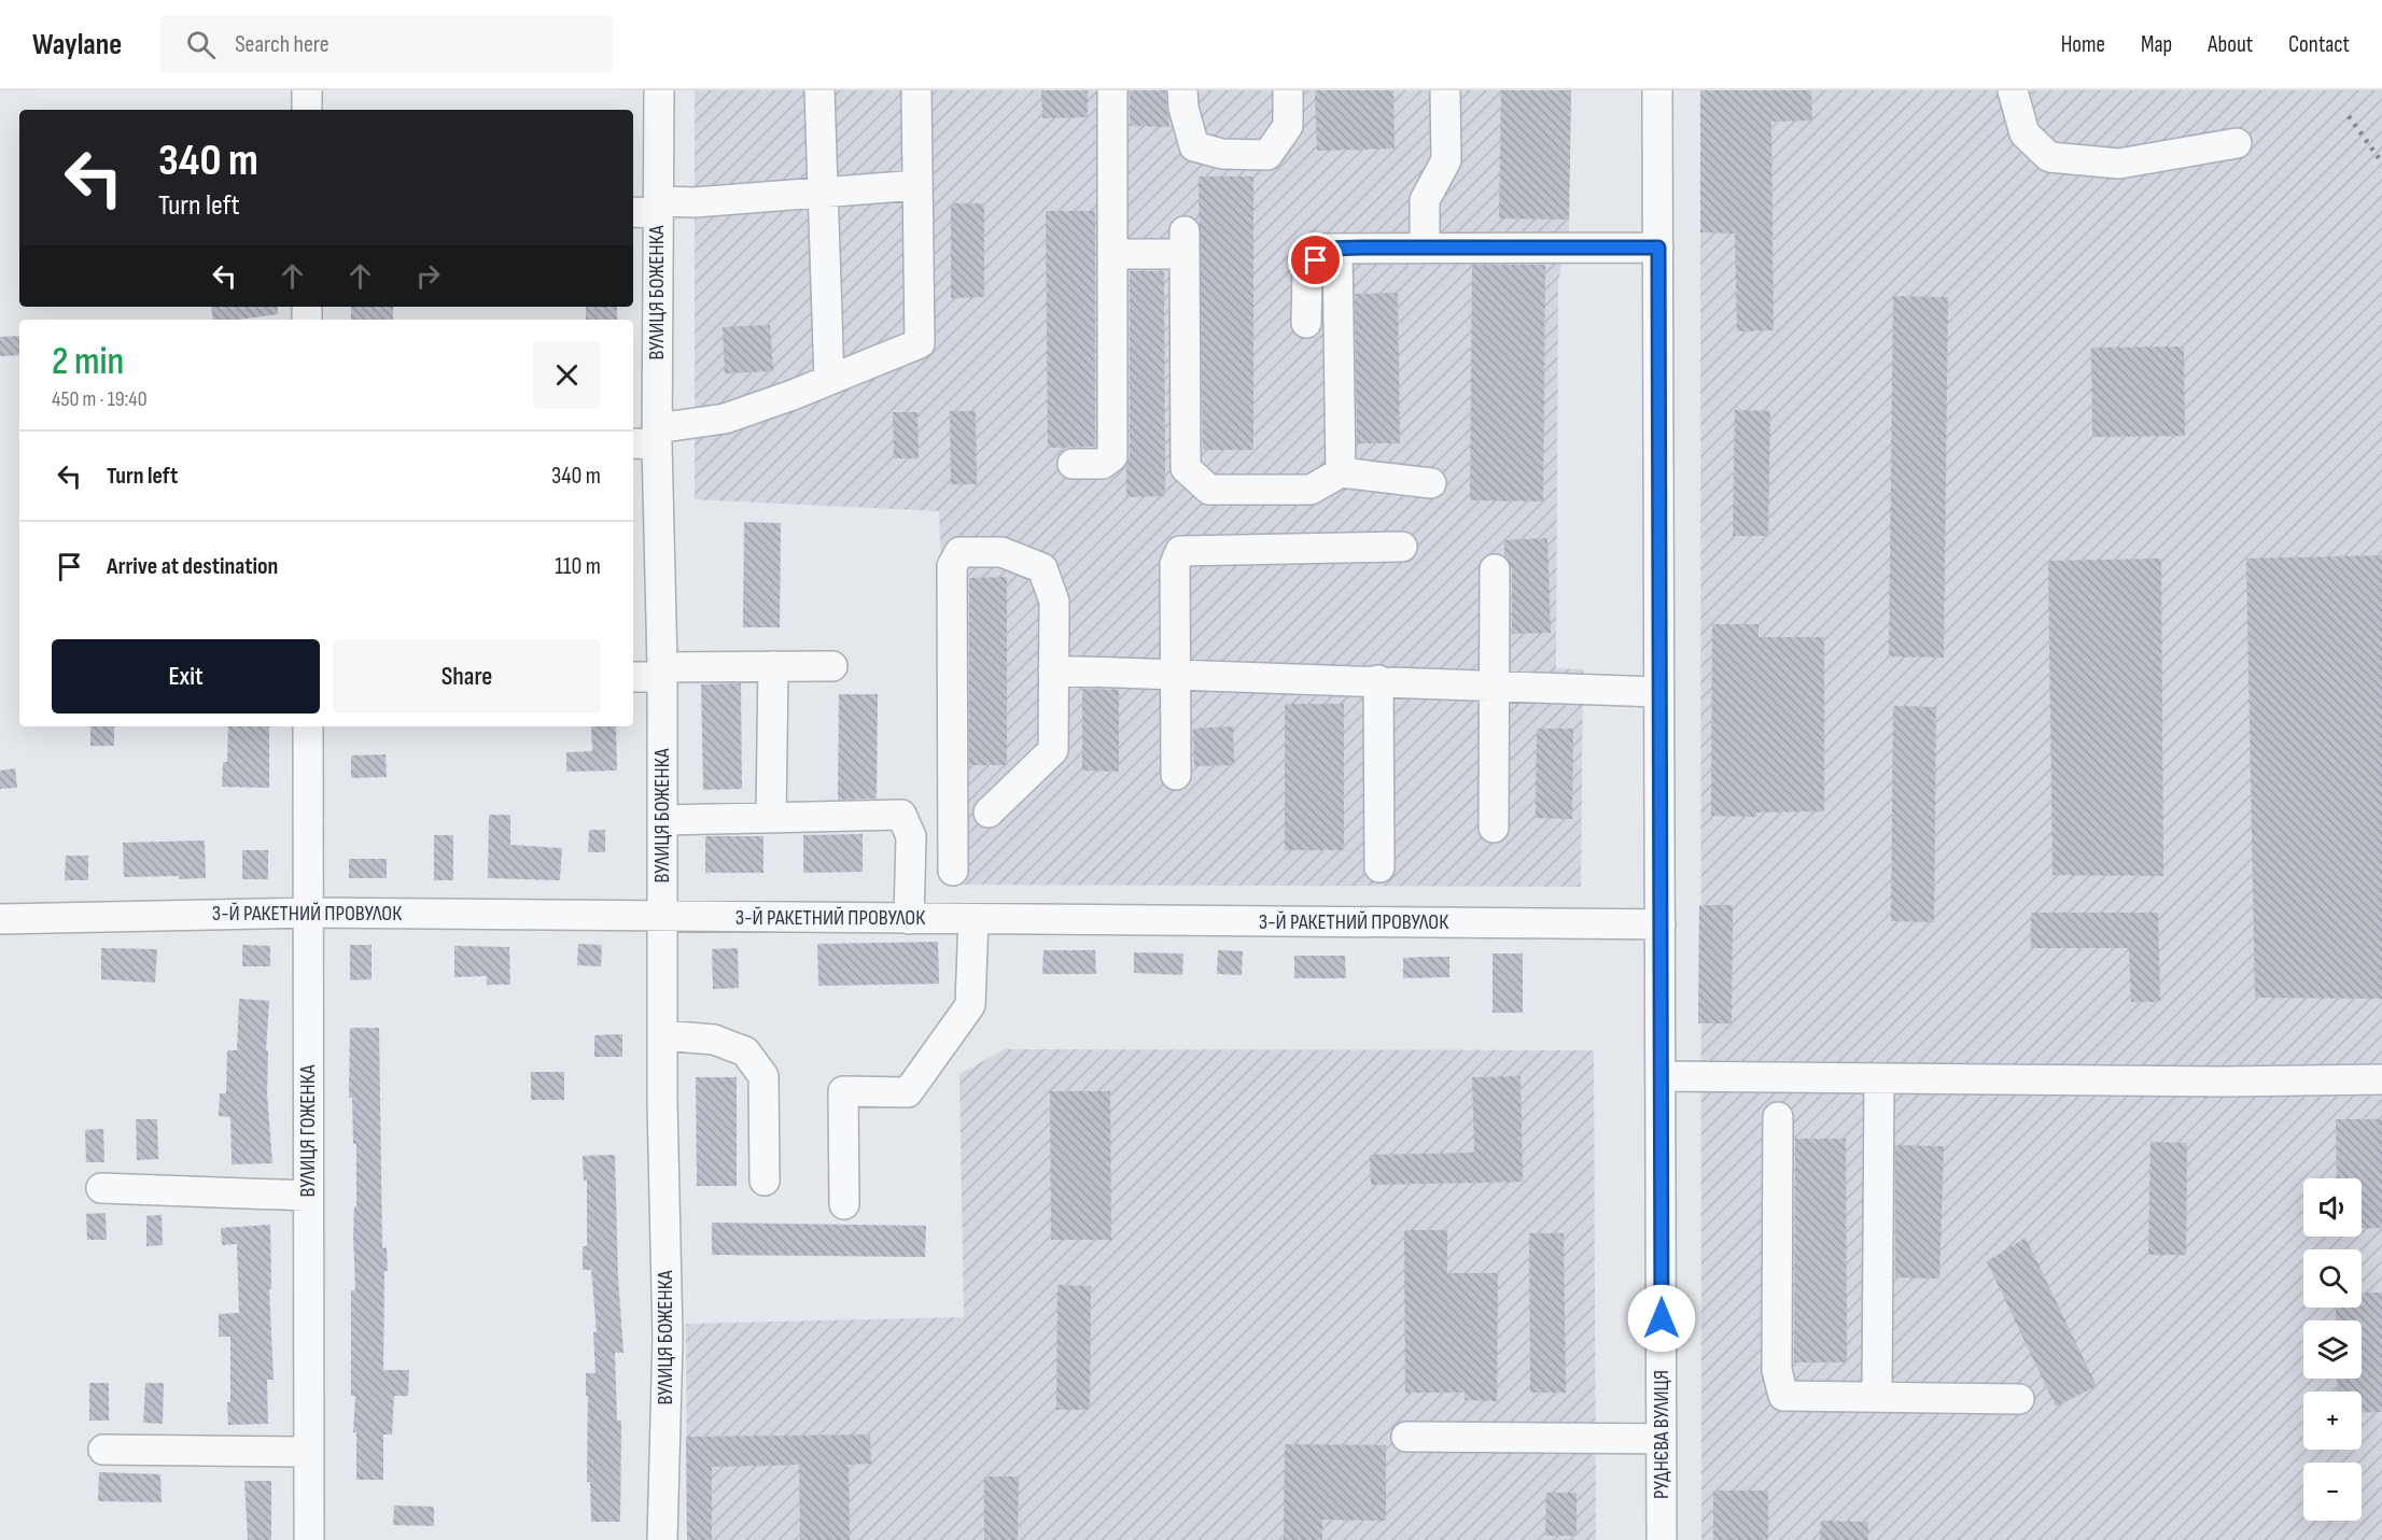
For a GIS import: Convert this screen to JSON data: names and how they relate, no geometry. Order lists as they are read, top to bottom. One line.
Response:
{"streets":{"street":["ВУЛИЦЯ БОЖЕНКА","3-Й РАКЕТНИЙ ПРОВУЛОК","ВУЛИЦЯ ГОЖЕНКА","РУДНЄВА ВУЛИЦЯ"]},"crossings":[["ВУЛИЦЯ БОЖЕНКА","3-Й РАКЕТНИЙ ПРОВУЛОК"],["3-Й РАКЕТНИЙ ПРОВУЛОК","ВУЛИЦЯ ГОЖЕНКА"],["3-Й РАКЕТНИЙ ПРОВУЛОК","РУДНЄВА ВУЛИЦЯ"]],"page":{"header":"Waylane","search":"Search here","nav":["Home","Map","About","Contact"],"turn":["340 m","Turn left"],"heading":["2 min","450 m · 19:40"],"list":[{"name":"Turn left","value":"340 m"},{"name":"Arrive at destination","value":"110 m"}],"buttons":["Exit","Share"],"map_buttons":["+","−"]}}
